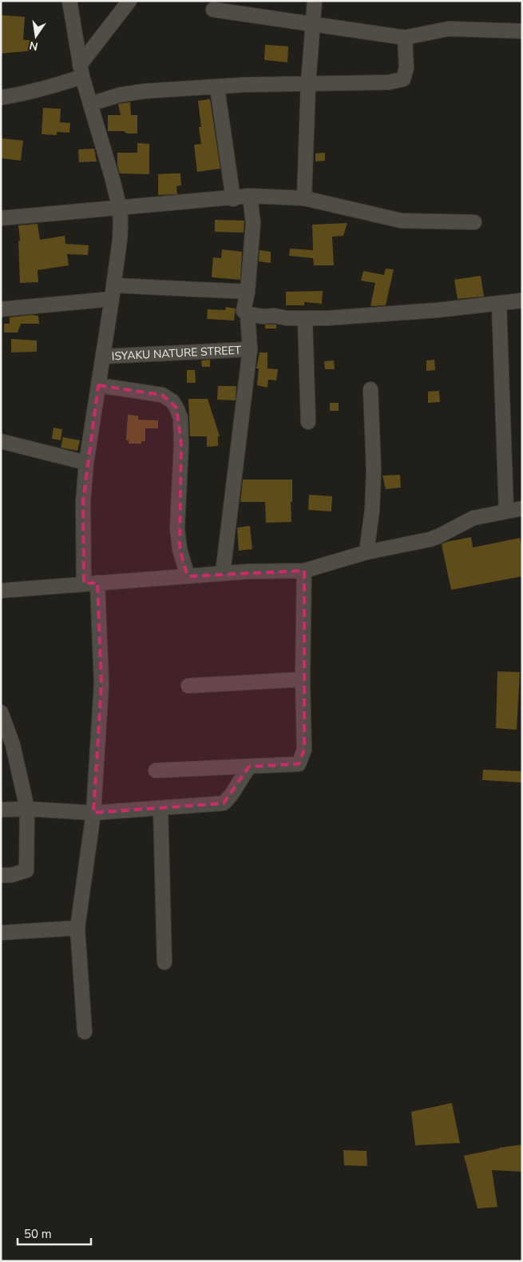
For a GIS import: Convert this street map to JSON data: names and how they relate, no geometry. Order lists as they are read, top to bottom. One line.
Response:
{"streets":{"street":["ISYAKU NATURE STREET"]},"scale_bar":"50 m","north":"bottom"}
